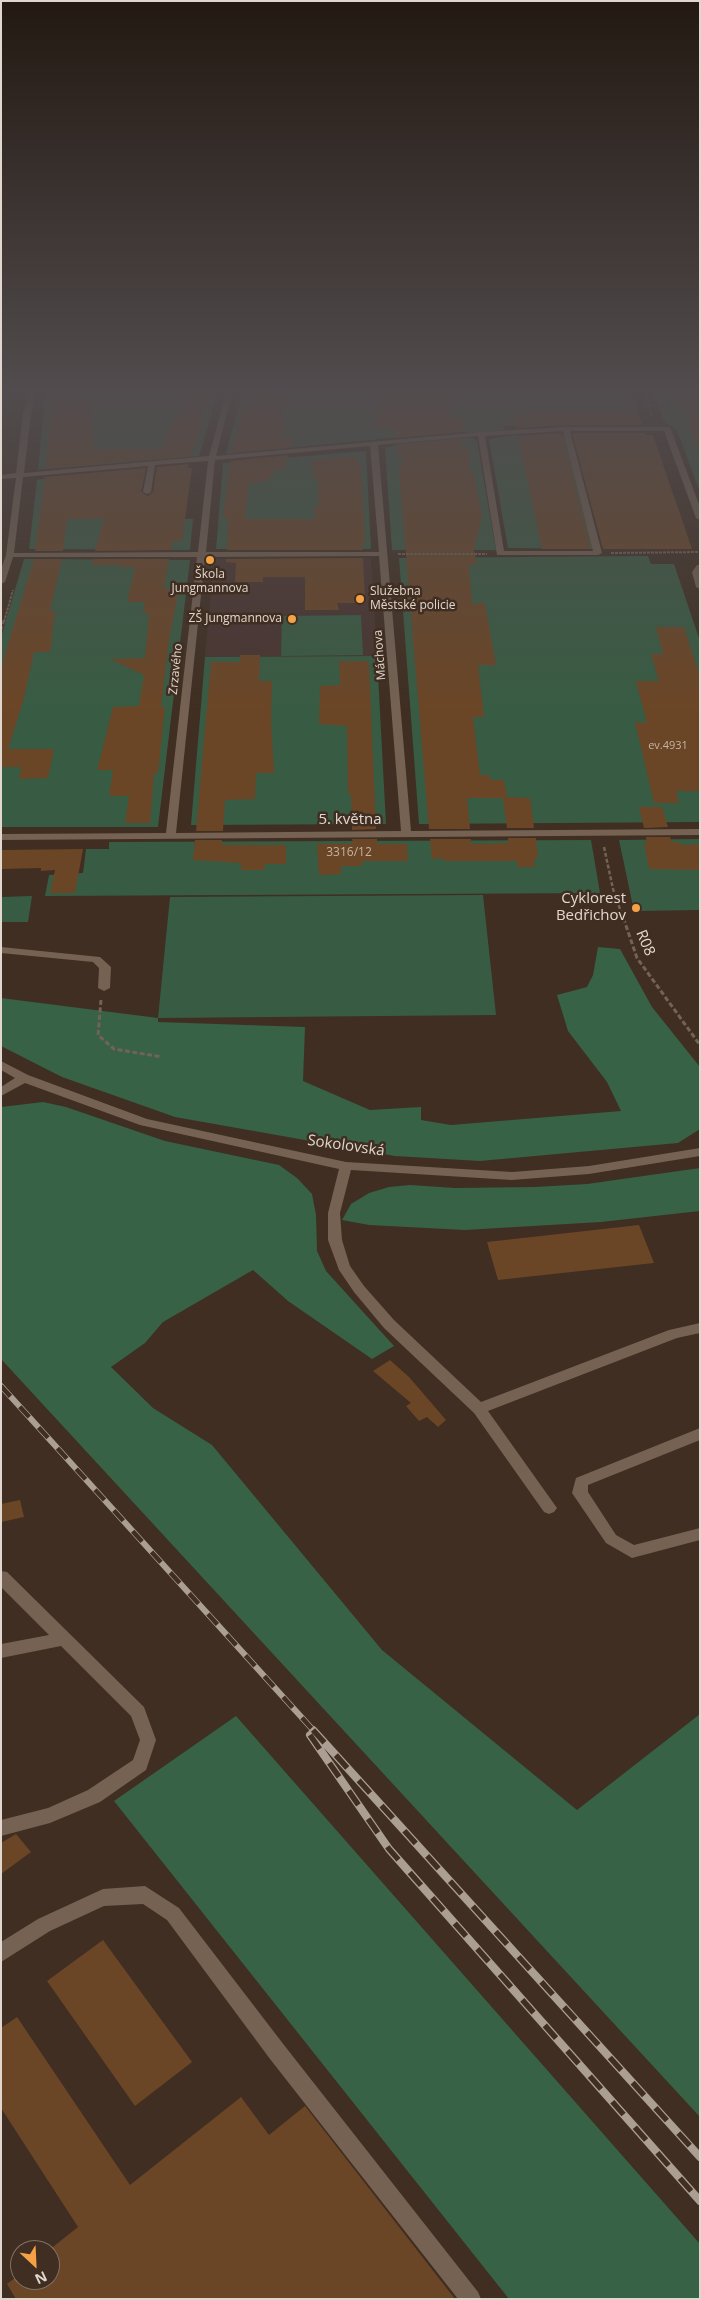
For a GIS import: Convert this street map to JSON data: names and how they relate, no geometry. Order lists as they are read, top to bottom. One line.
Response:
{"streets":{"street":["Máchova","Zrzavého","5. května","Sokolovská"],"path":["R08"]},"crossings":[["Máchova","5. května"],["Zrzavého","5. května"],["5. května","R08"]],"places":["Škola Jungmannova","Služebna Městské policie","ZŠ Jungmannova","Cyklorest Bedřichov"],"house_numbers":["ev.4931","3316/12"],"north":"bottom right"}
